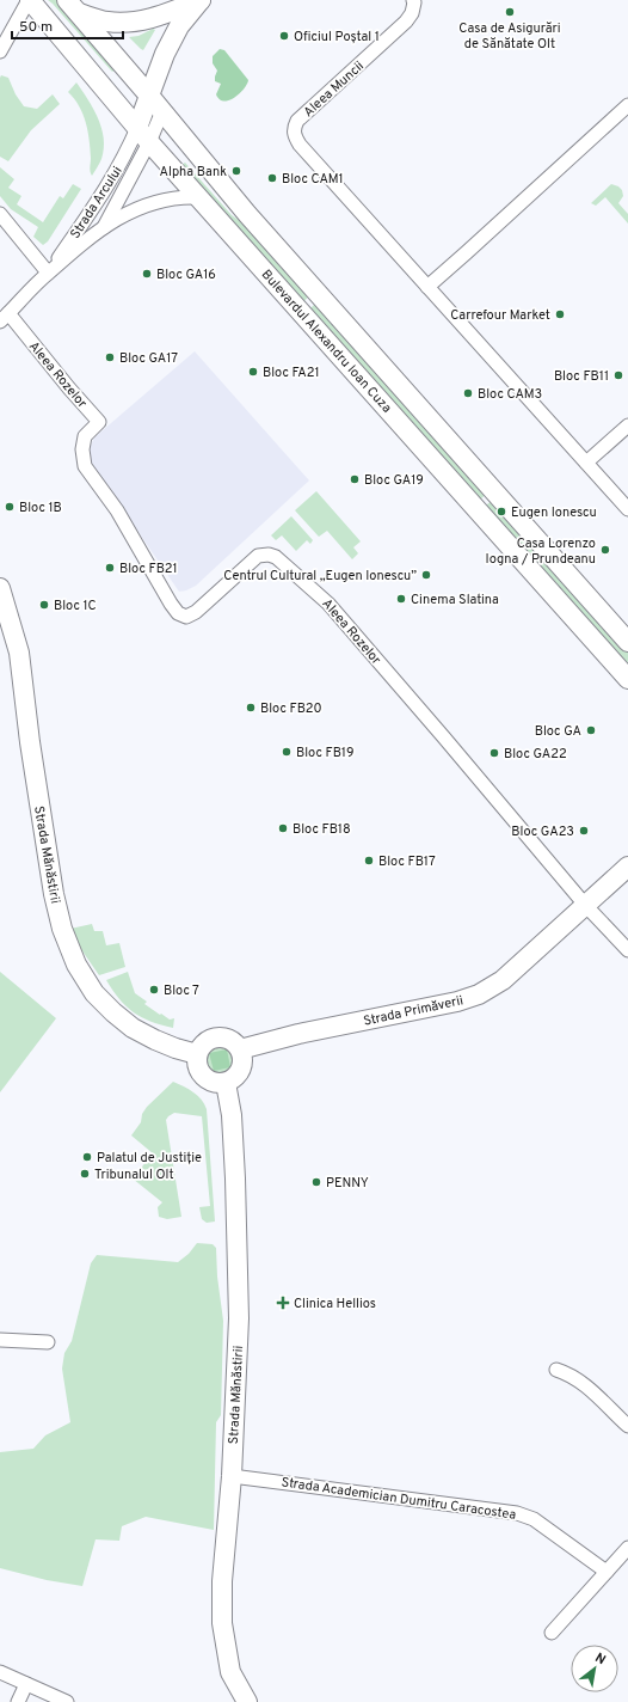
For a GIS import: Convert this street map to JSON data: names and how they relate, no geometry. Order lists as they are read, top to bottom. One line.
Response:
{"streets":{"street":["Aleea Muncii","Strada Arcului","Bulevardul Alexandru Ioan Cuza","Aleea Rozelor","Strada Mănăstirii","Strada Primăverii","Strada Academician Dumitru Caracostea"]},"crossings":[["Strada Arcului","Bulevardul Alexandru Ioan Cuza"],["Strada Arcului","Aleea Rozelor"],["Aleea Rozelor","Strada Primăverii"],["Strada Mănăstirii","Strada Primăverii"],["Strada Mănăstirii","Strada Academician Dumitru Caracostea"]],"places":{"other":["Casa de Asigurări de Sănătate Olt","Oficiul Poștal 1","Alpha Bank","Bloc CAM1","Bloc GA16","Carrefour Market","Bloc GA17","Bloc FA21","Bloc FB11","Bloc CAM3","Bloc GA19","Bloc 1B","Eugen Ionescu","Casa Lorenzo Iogna / Prundeanu","Bloc FB21","Centrul Cultural „Eugen Ionescu”","Cinema Slatina","Bloc 1C","Bloc FB20","Bloc GA","Bloc FB19","Bloc GA22","Bloc FB18","Bloc GA23","Bloc FB17","Bloc 7","Palatul de Justiție","Tribunalul Olt","PENNY"],"health":["Clinica Hellios"]},"scale_bar":"50 m","north":"top right"}
